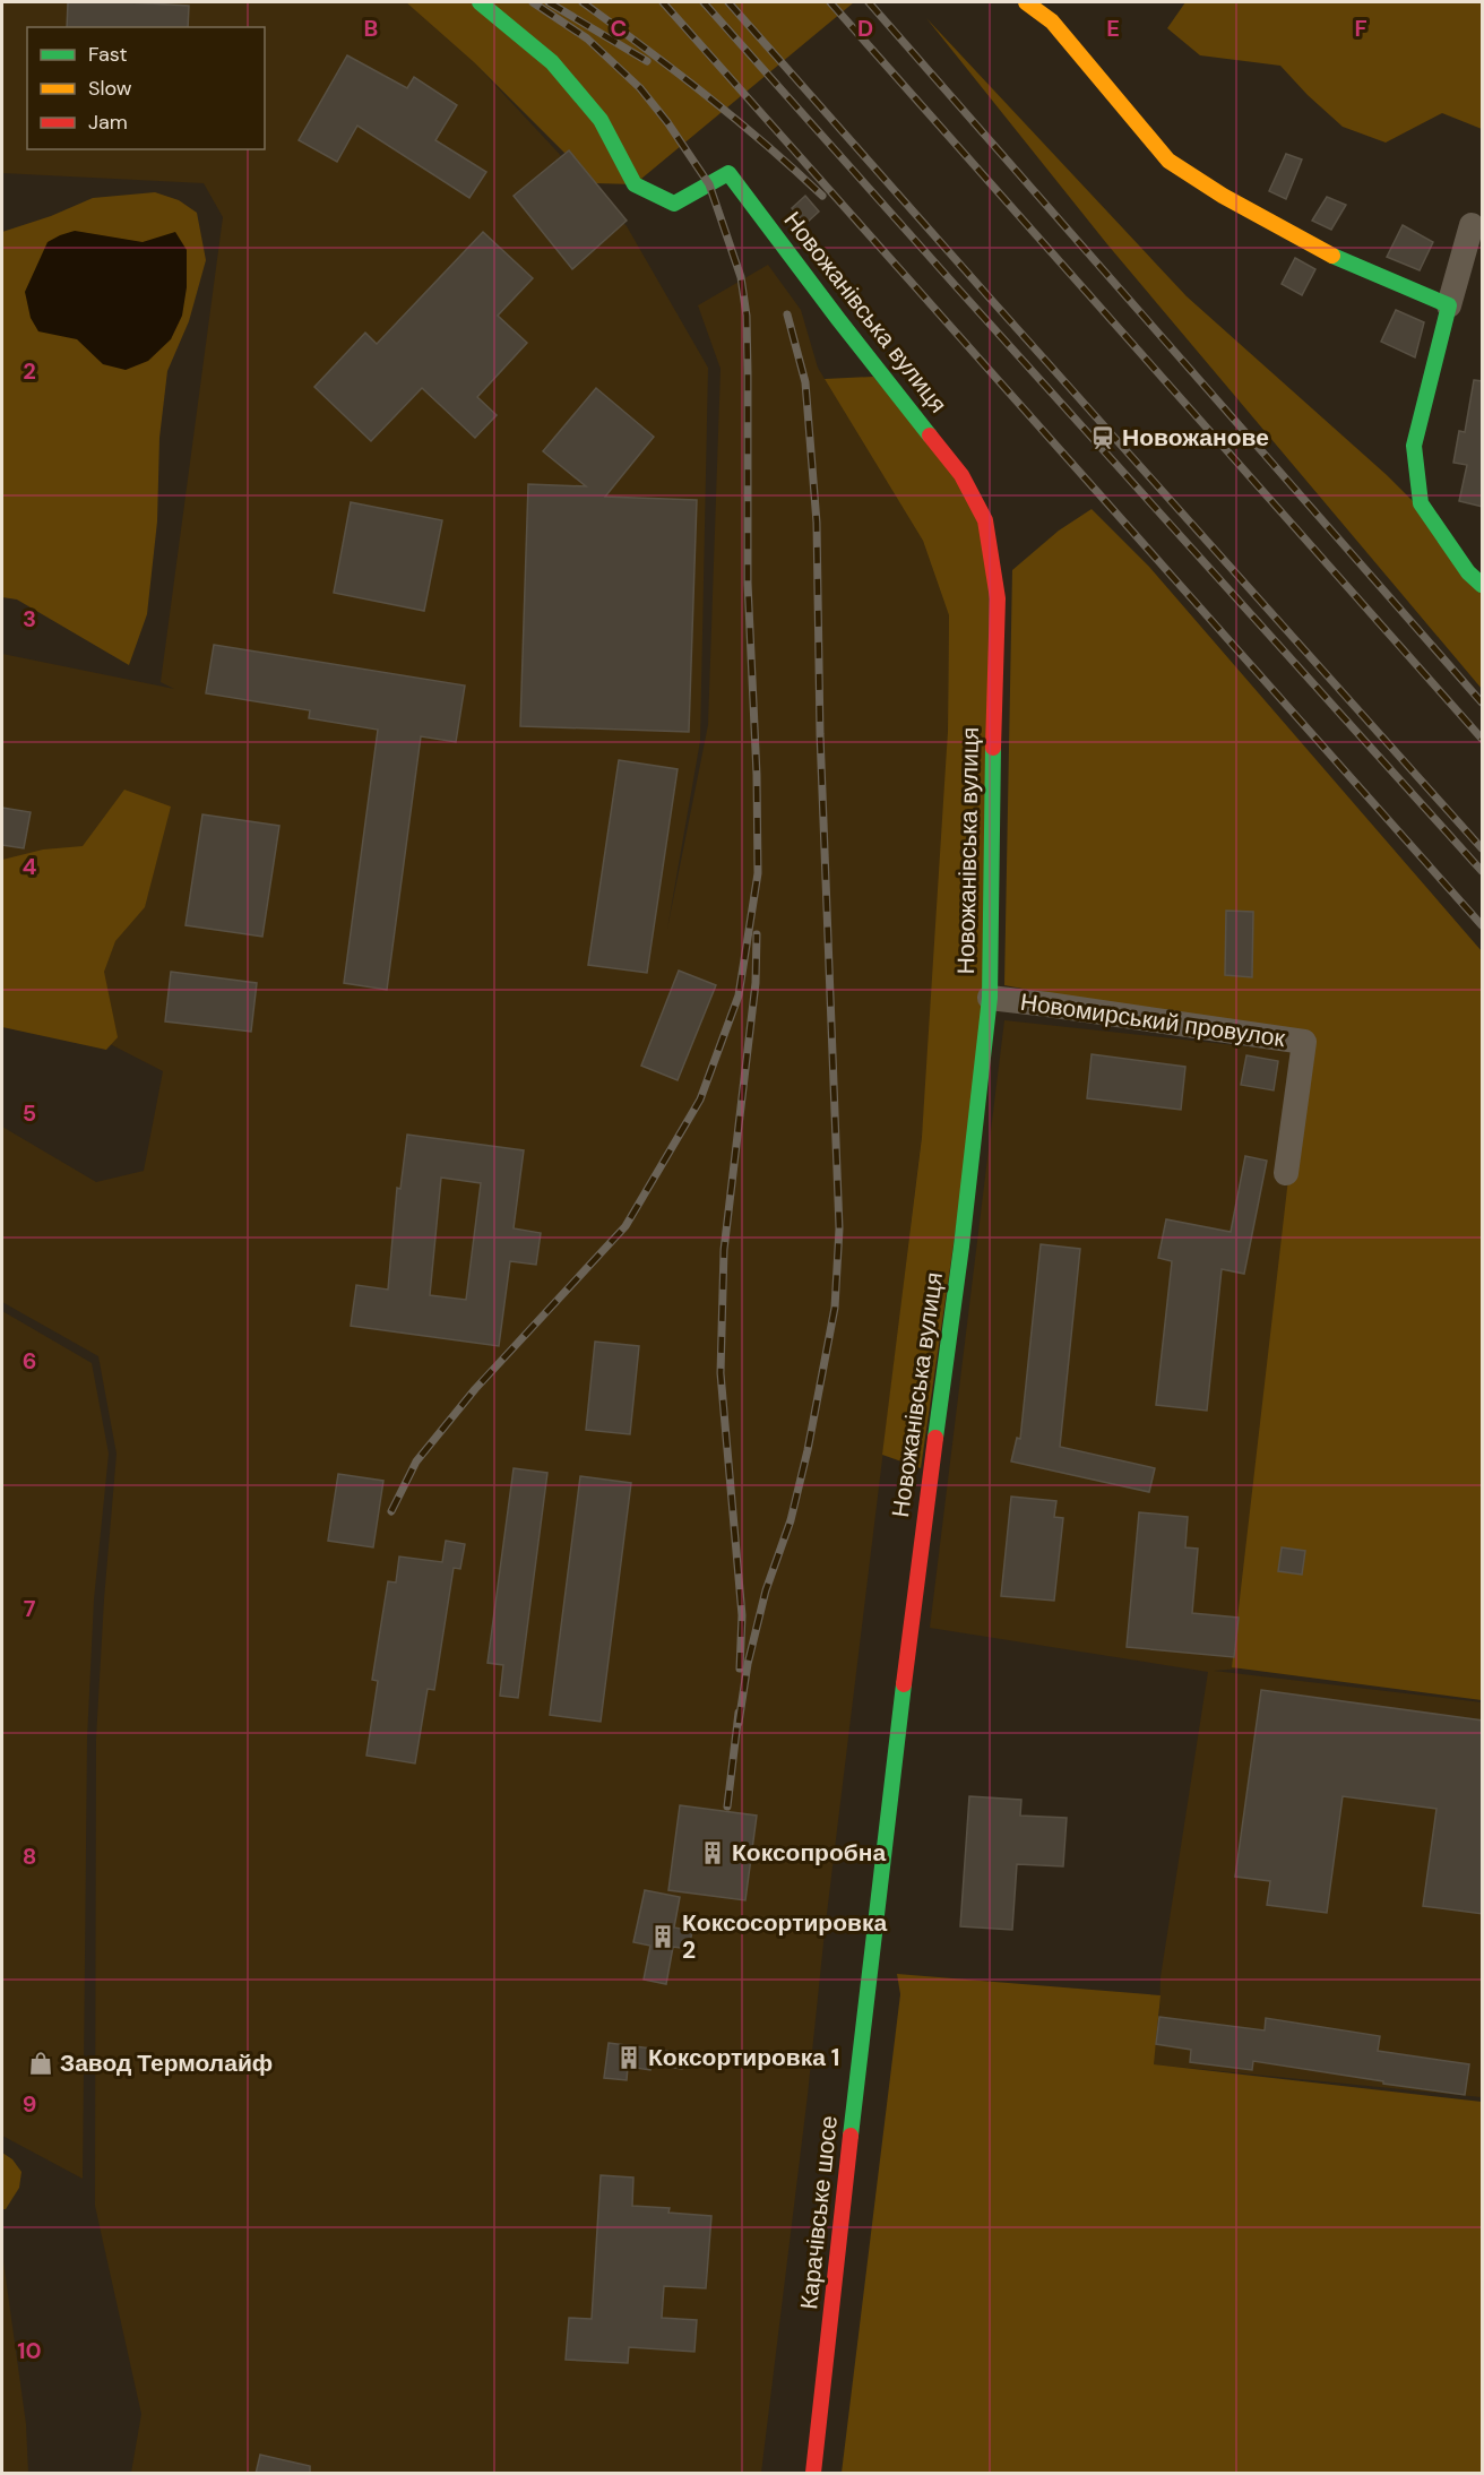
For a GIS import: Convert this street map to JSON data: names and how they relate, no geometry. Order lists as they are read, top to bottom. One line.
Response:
{"streets":{"street":["Новожанівська вулиця","Новомирський провулок","Карачівське шосе"]},"crossings":[["Новожанівська вулиця","Новомирський провулок"],["Новожанівська вулиця","Карачівське шосе"]],"places":{"station":["Новожанове"],"building":["Коксопробна","Коксосортировка 2","Коксортировка 1"],"shop":["Завод Термолайф"]},"legend":["Fast","Slow","Jam"],"grid":{"columns":["B","C","D","E","F"],"rows":["2","3","4","5","6","7","8","9","10"]}}
